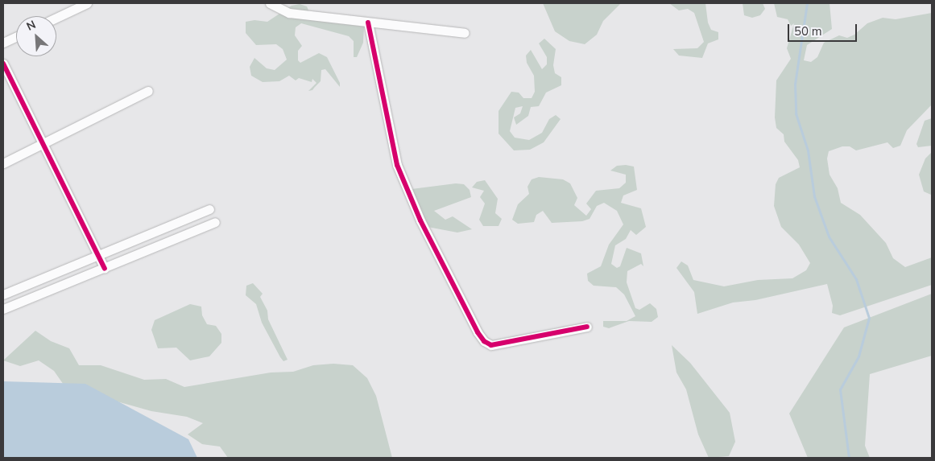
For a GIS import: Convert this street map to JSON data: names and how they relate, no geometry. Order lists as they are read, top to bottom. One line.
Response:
{"scale_bar":"50 m","north":"top left"}
